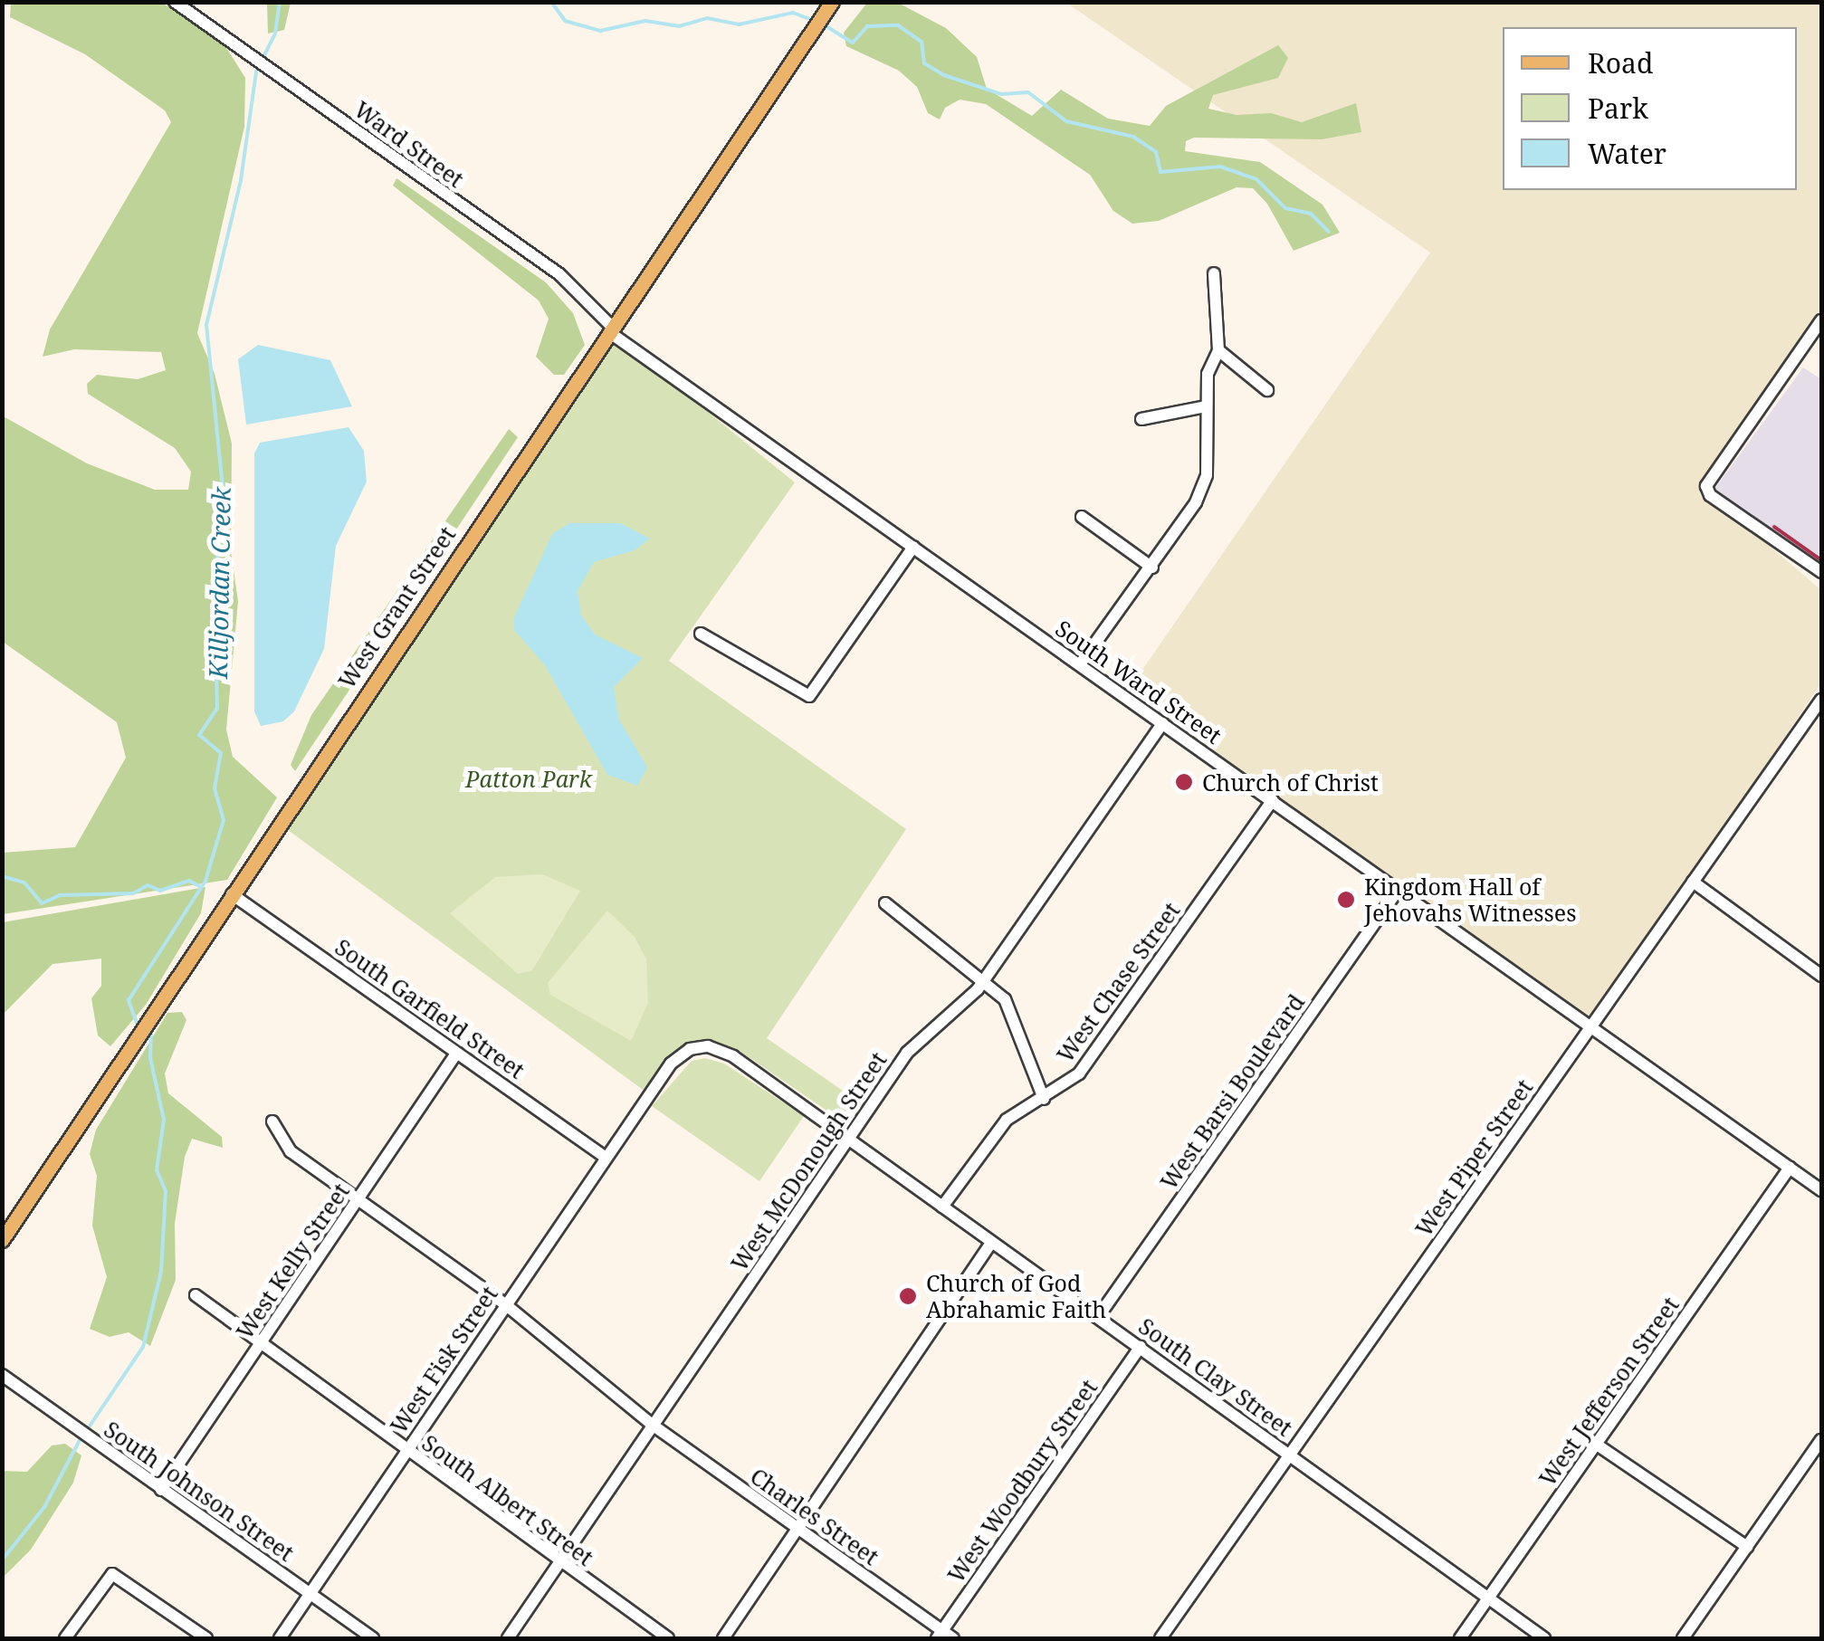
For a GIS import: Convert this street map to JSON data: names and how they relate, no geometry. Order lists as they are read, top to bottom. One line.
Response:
{"streets":{"main road":["West Grant Street"],"street":["Ward Street","South Ward Street","West Chase Street","South Garfield Street","West Barsi Boulevard","West Piper Street","West McDonough Street","West Kelly Street","West Fisk Street","South Clay Street","West Jefferson Street","West Woodbury Street","South Johnson Street","South Albert Street","Charles Street"]},"crossings":[["Ward Street","West Grant Street"],["Ward Street","South Ward Street"],["West Grant Street","South Ward Street"],["West Grant Street","South Garfield Street"],["South Ward Street","West Chase Street"],["South Ward Street","West Barsi Boulevard"],["South Ward Street","West Piper Street"],["South Ward Street","West McDonough Street"],["South Ward Street","West Jefferson Street"],["West Chase Street","South Clay Street"],["South Garfield Street","West Kelly Street"],["South Garfield Street","West Fisk Street"],["West Barsi Boulevard","South Clay Street"],["West Piper Street","South Clay Street"],["West McDonough Street","South Clay Street"],["West McDonough Street","South Albert Street"],["West McDonough Street","Charles Street"],["West Kelly Street","South Johnson Street"],["West Kelly Street","South Albert Street"],["West Kelly Street","Charles Street"],["West Fisk Street","South Clay Street"],["West Fisk Street","South Johnson Street"],["West Fisk Street","South Albert Street"],["West Fisk Street","Charles Street"],["South Clay Street","West Jefferson Street"],["South Clay Street","West Woodbury Street"],["West Woodbury Street","Charles Street"]],"water":["Killjordan Creek"],"parks":["Patton Park"],"places":["Church of Christ","Kingdom Hall of Jehovahs Witnesses","Church of God Abrahamic Faith"],"legend":["Road","Park","Water"]}
